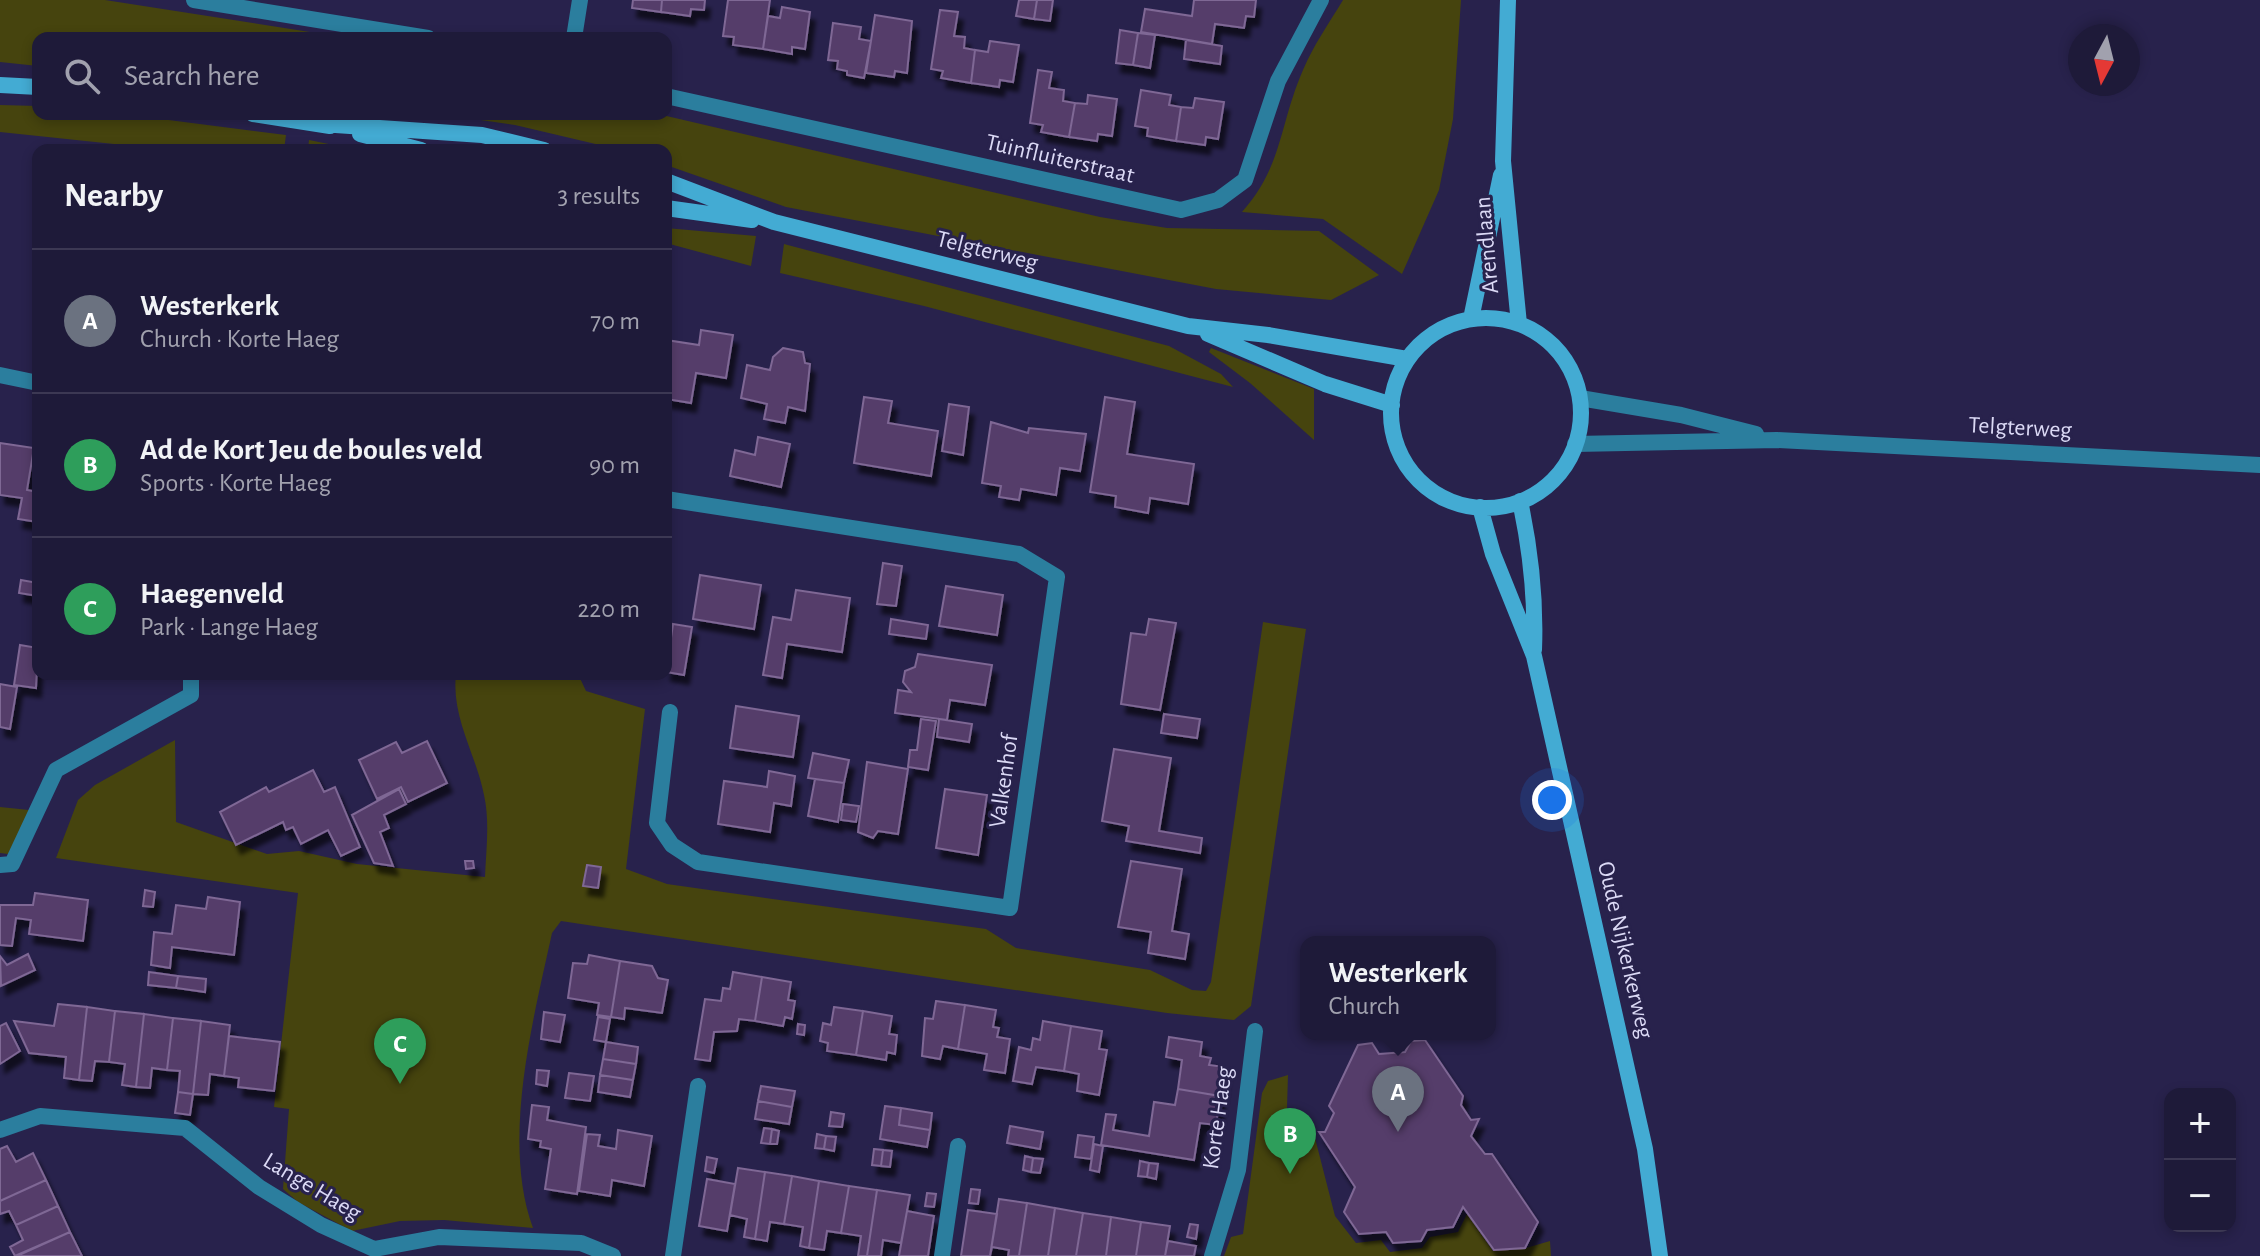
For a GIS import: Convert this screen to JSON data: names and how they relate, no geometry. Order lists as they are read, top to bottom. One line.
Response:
{"streets":{"street":["Tuinfluiterstraat","Arendlaan","Telgterweg","Valkenhof","Oude Nijkerkerweg","Korte Haeg","Lange Haeg"]},"crossings":[["Arendlaan","Telgterweg"],["Arendlaan","Oude Nijkerkerweg"],["Telgterweg","Oude Nijkerkerweg"]],"north":"bottom","page":{"search":"Search here","heading":["Nearby","3 results"],"list":[{"mark":"A","name":"Westerkerk","note":"Church · Korte Haeg","value":"70 m"},{"mark":"B","name":"Ad de Kort Jeu de boules veld","note":"Sports · Korte Haeg","value":"90 m"},{"mark":"C","name":"Haegenveld","note":"Park · Lange Haeg","value":"220 m"}],"popup":["Westerkerk","Church"],"pins":["C","A","B"],"map_buttons":["+","−"]}}
